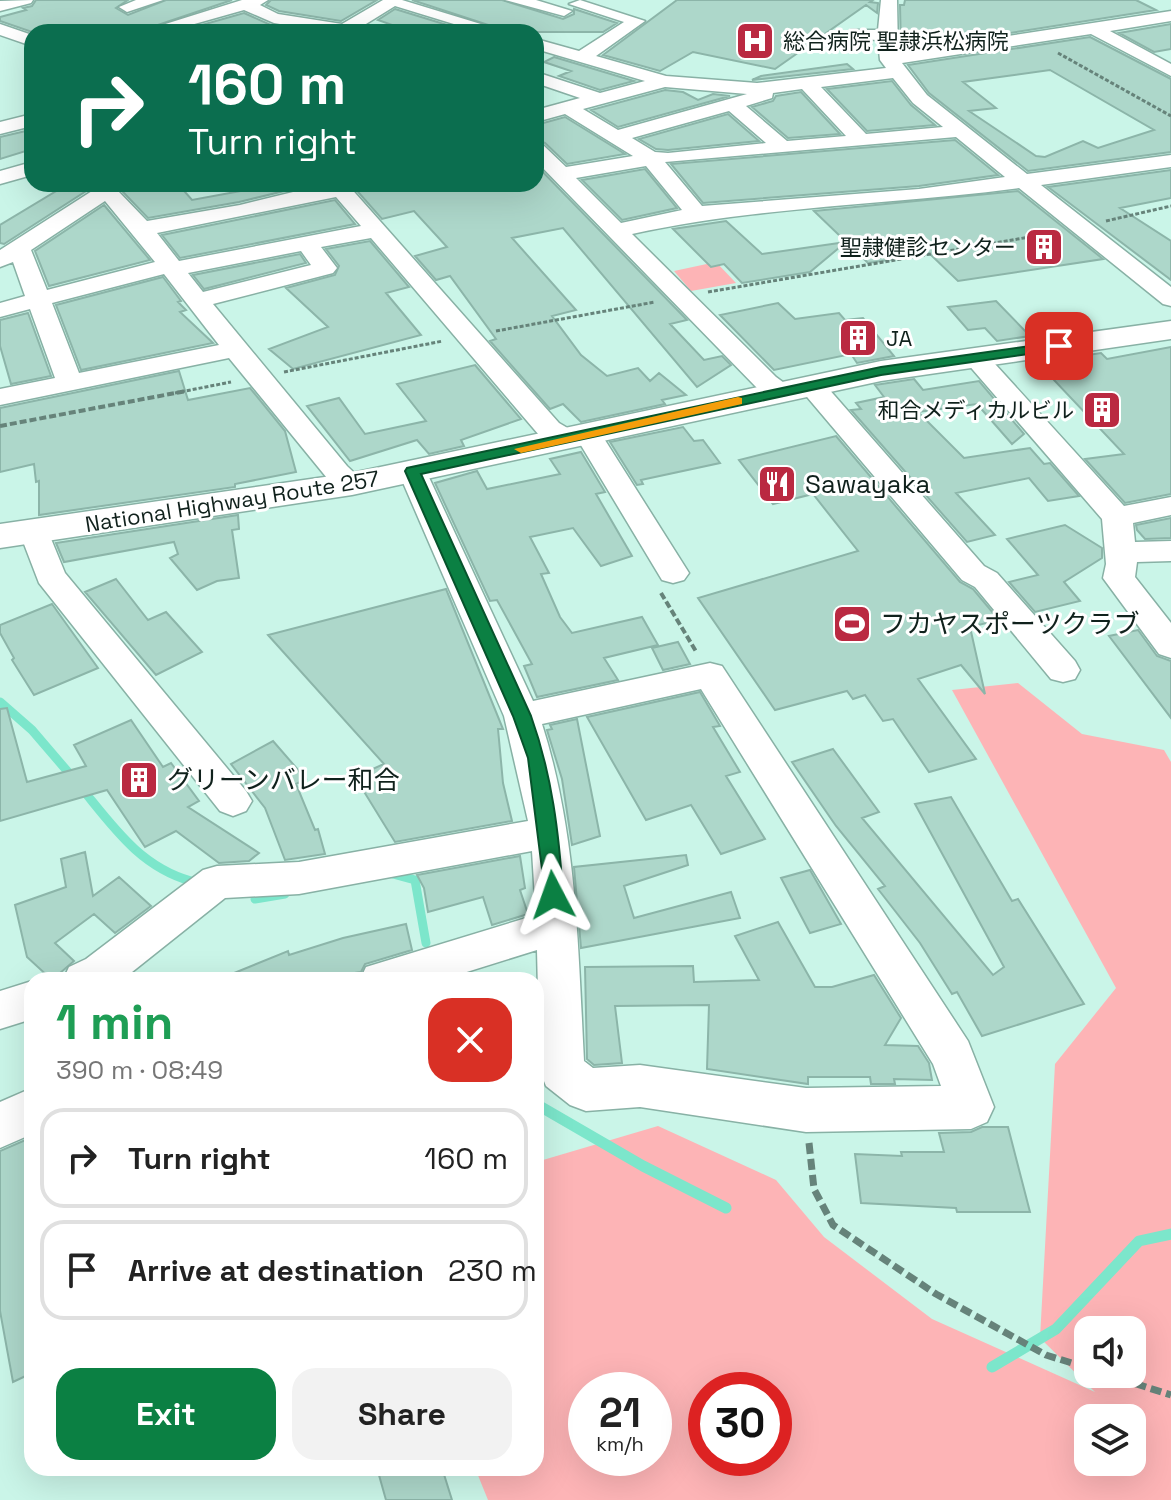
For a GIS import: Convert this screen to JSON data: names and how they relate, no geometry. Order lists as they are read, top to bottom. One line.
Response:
{"streets":{"highway":["National Highway Route 257"]},"places":{"hospital":["総合病院 聖隷浜松病院"],"building":["聖隷健診センター","JA","和合メディカルビル","グリーンバレー和合"],"restaurant":["Sawayaka"],"sports":["フカヤスポーツクラブ"]},"page":{"turn":["160 m","Turn right"],"heading":["1 min","390 m · 08:49"],"list":[{"name":"Turn right","value":"160 m"},{"name":"Arrive at destination","value":"230 m"}],"buttons":["Exit","Share"],"speed":"21 km/h","limit":"30"}}
